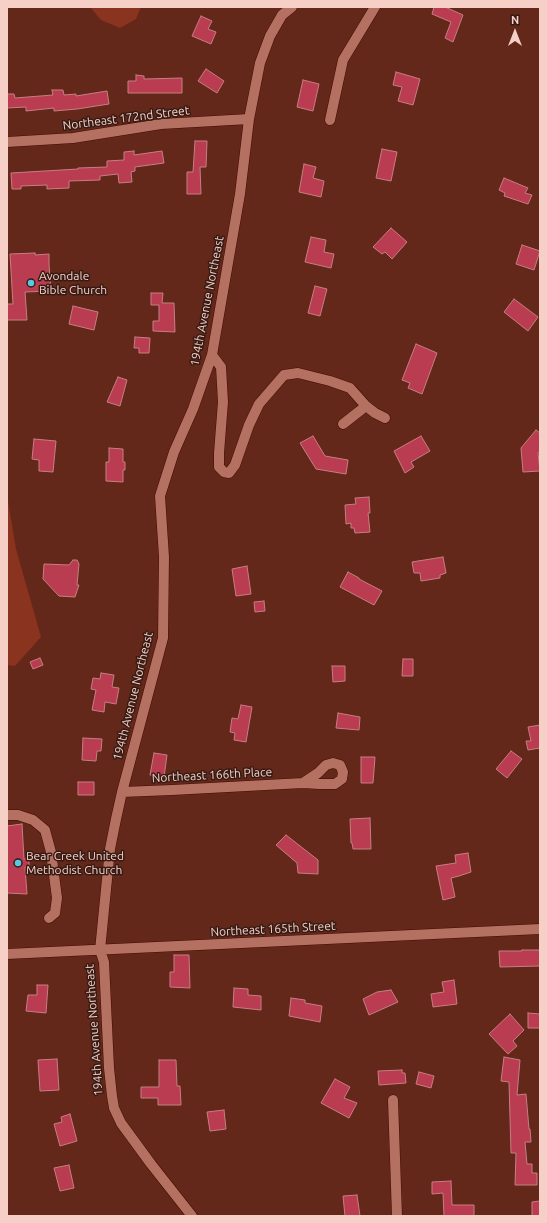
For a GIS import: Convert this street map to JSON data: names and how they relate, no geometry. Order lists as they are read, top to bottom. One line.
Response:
{"streets":{"street":["Northeast 172nd Street","194th Avenue Northeast","Northeast 166th Place","Northeast 165th Street"]},"crossings":[["Northeast 172nd Street","194th Avenue Northeast"],["194th Avenue Northeast","Northeast 166th Place"],["194th Avenue Northeast","Northeast 165th Street"]],"places":["Avondale Bible Church","Bear Creek United Methodist Church"],"north":"top"}
